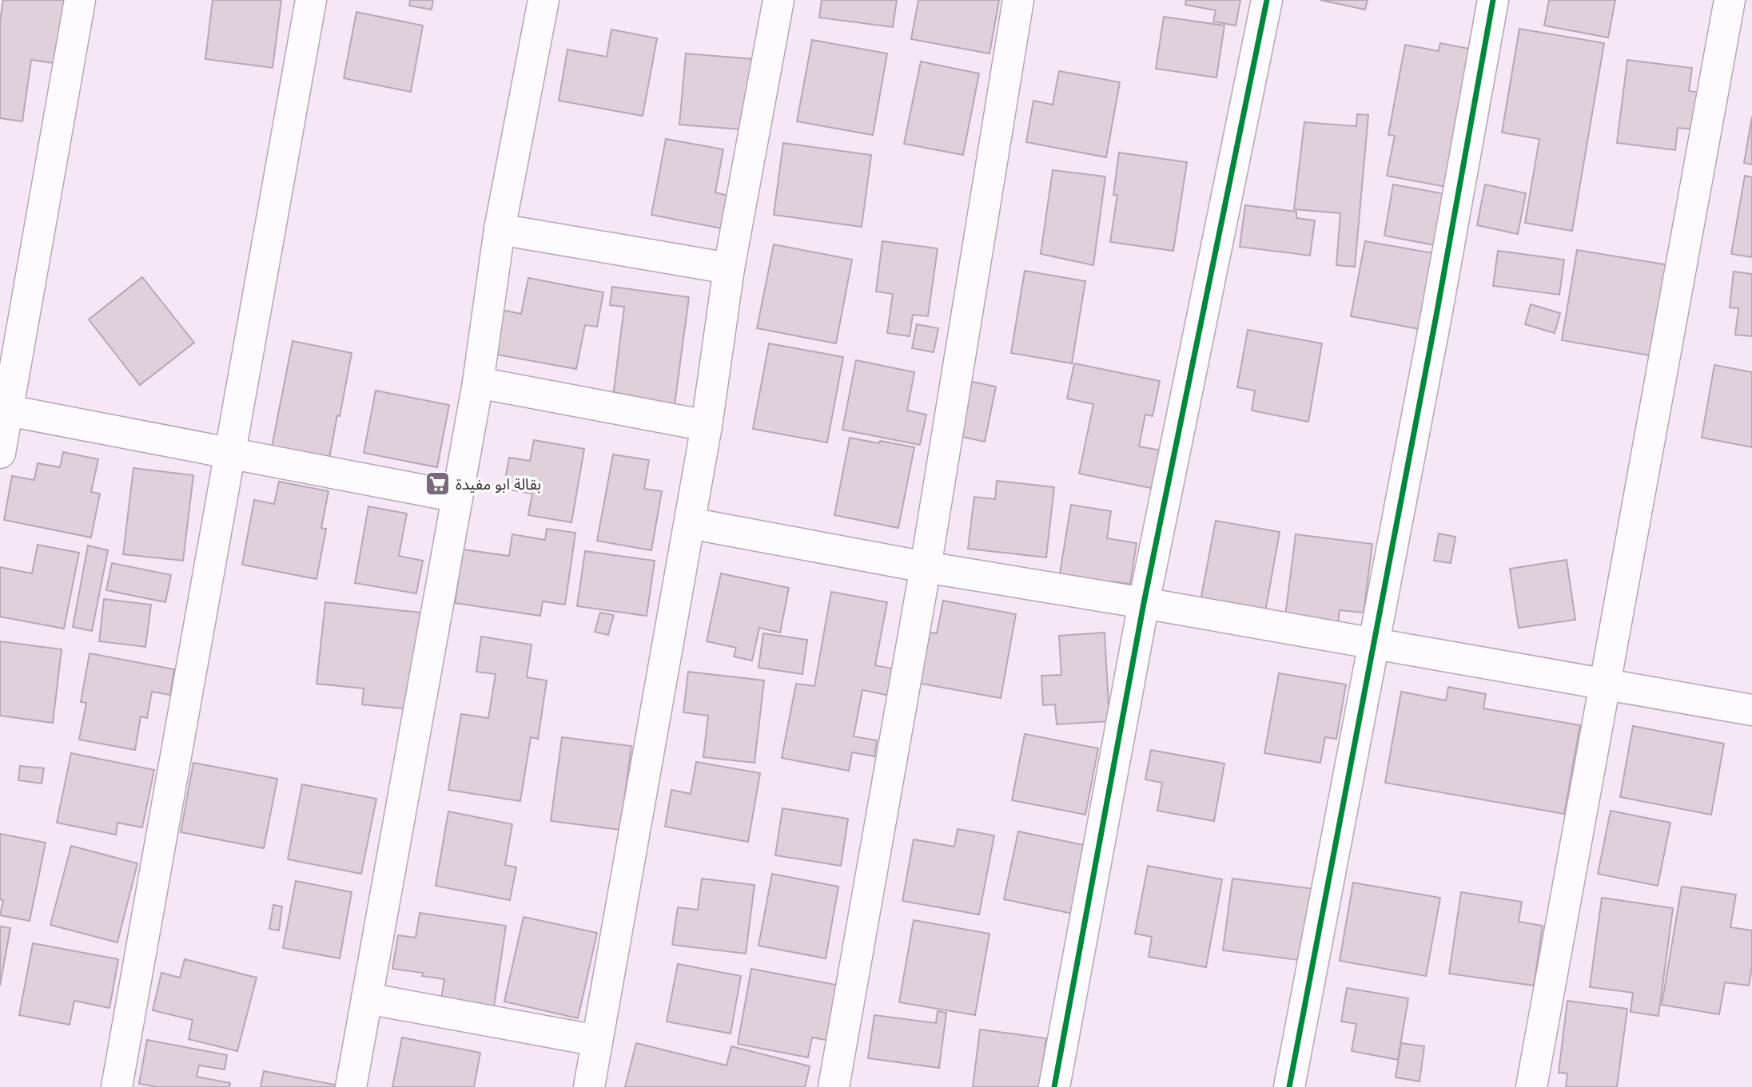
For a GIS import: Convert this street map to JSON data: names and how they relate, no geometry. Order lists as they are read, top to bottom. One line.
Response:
{"places":{"supermarket":["بقالة ابو مفيدة"]}}
